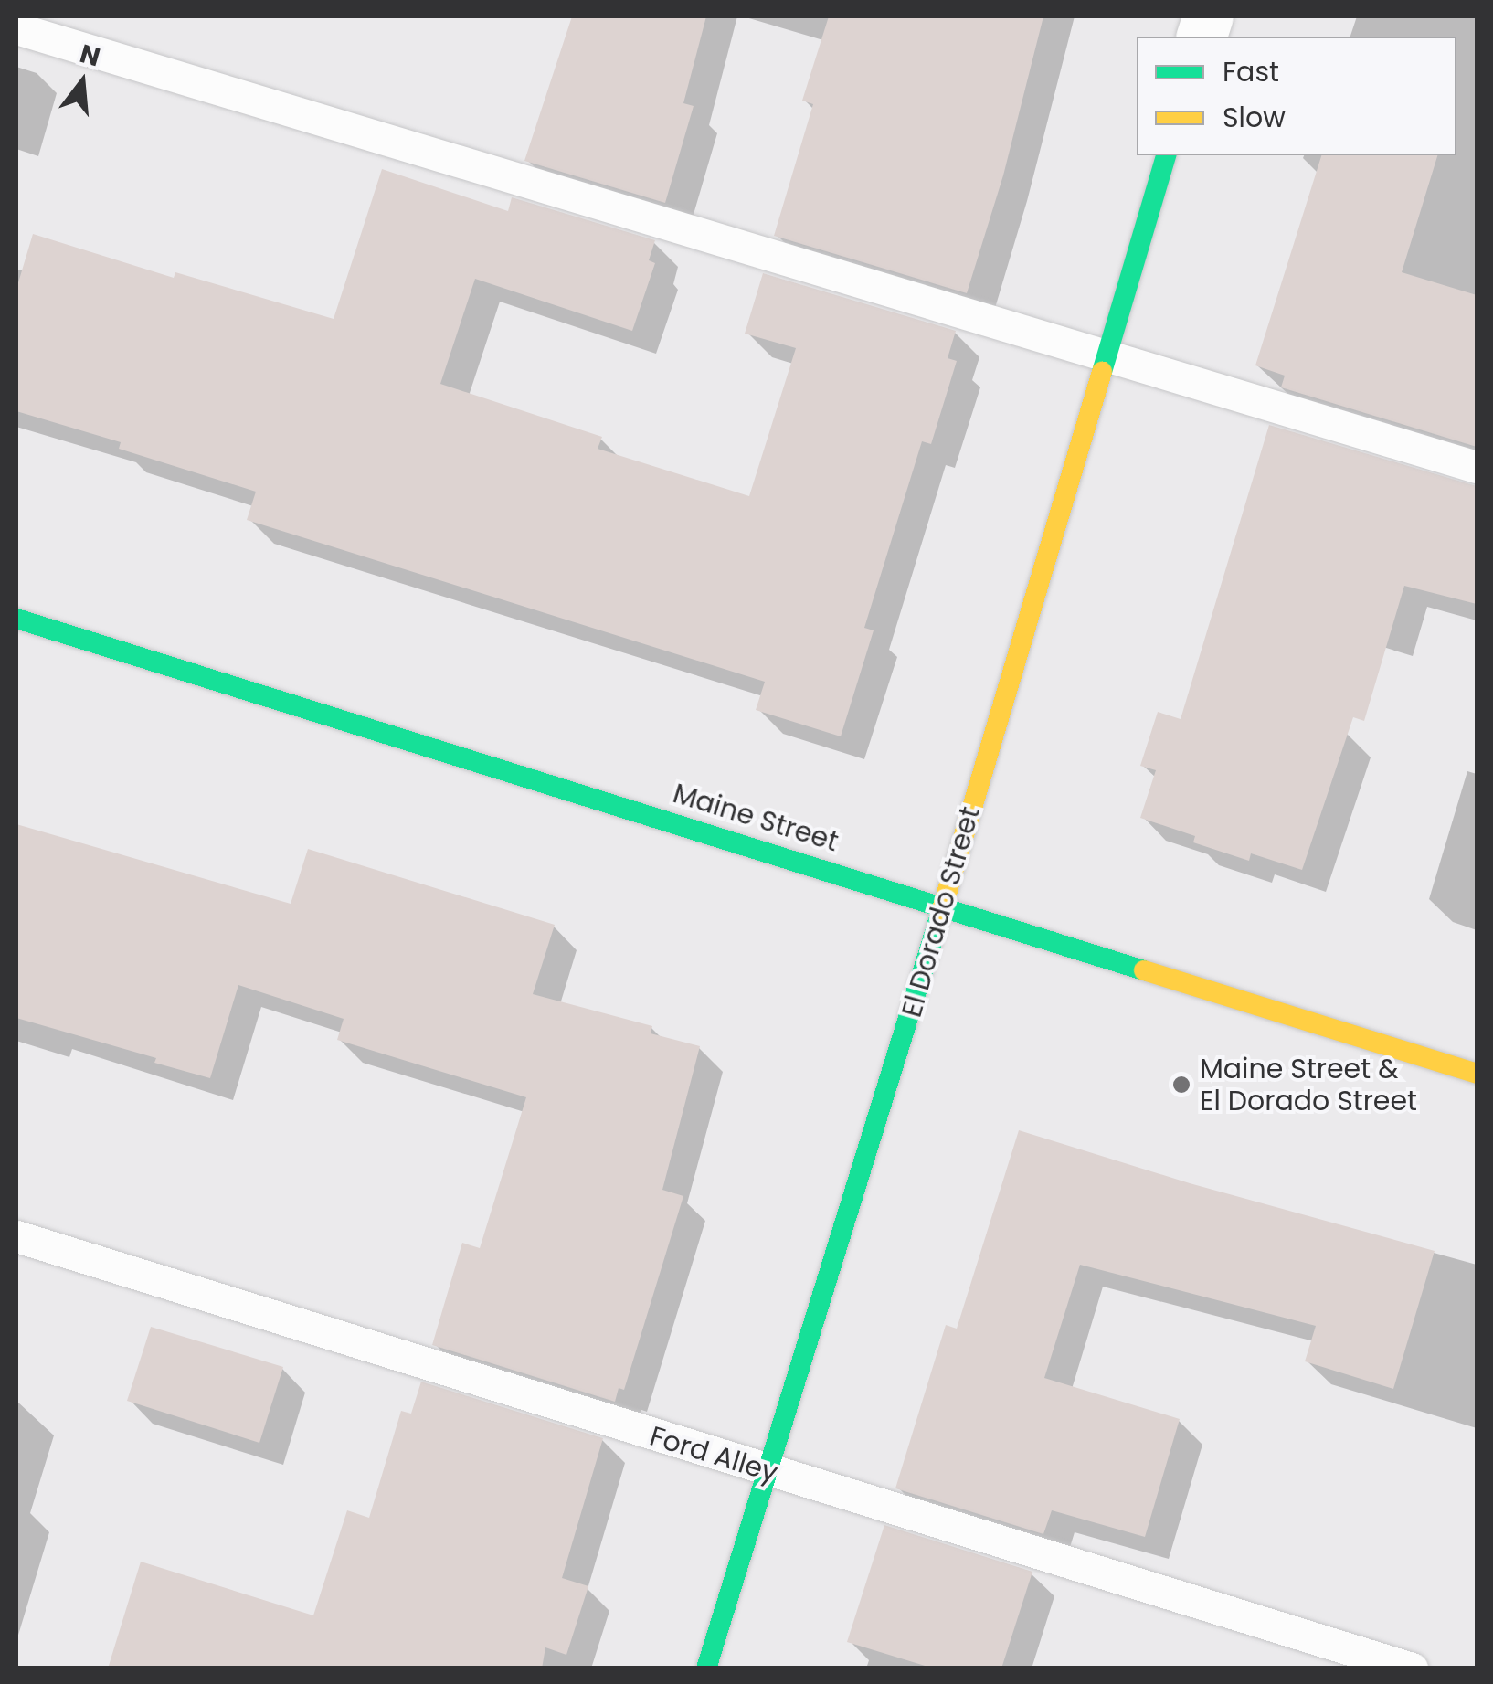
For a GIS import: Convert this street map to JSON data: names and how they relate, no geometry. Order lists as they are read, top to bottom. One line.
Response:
{"streets":{"street":["Maine Street","El Dorado Street"],"lane":["Ford Alley"]},"crossings":[["Maine Street","El Dorado Street"],["El Dorado Street","Ford Alley"]],"places":["Maine Street & El Dorado Street"],"legend":["Fast","Slow"],"north":"top"}
